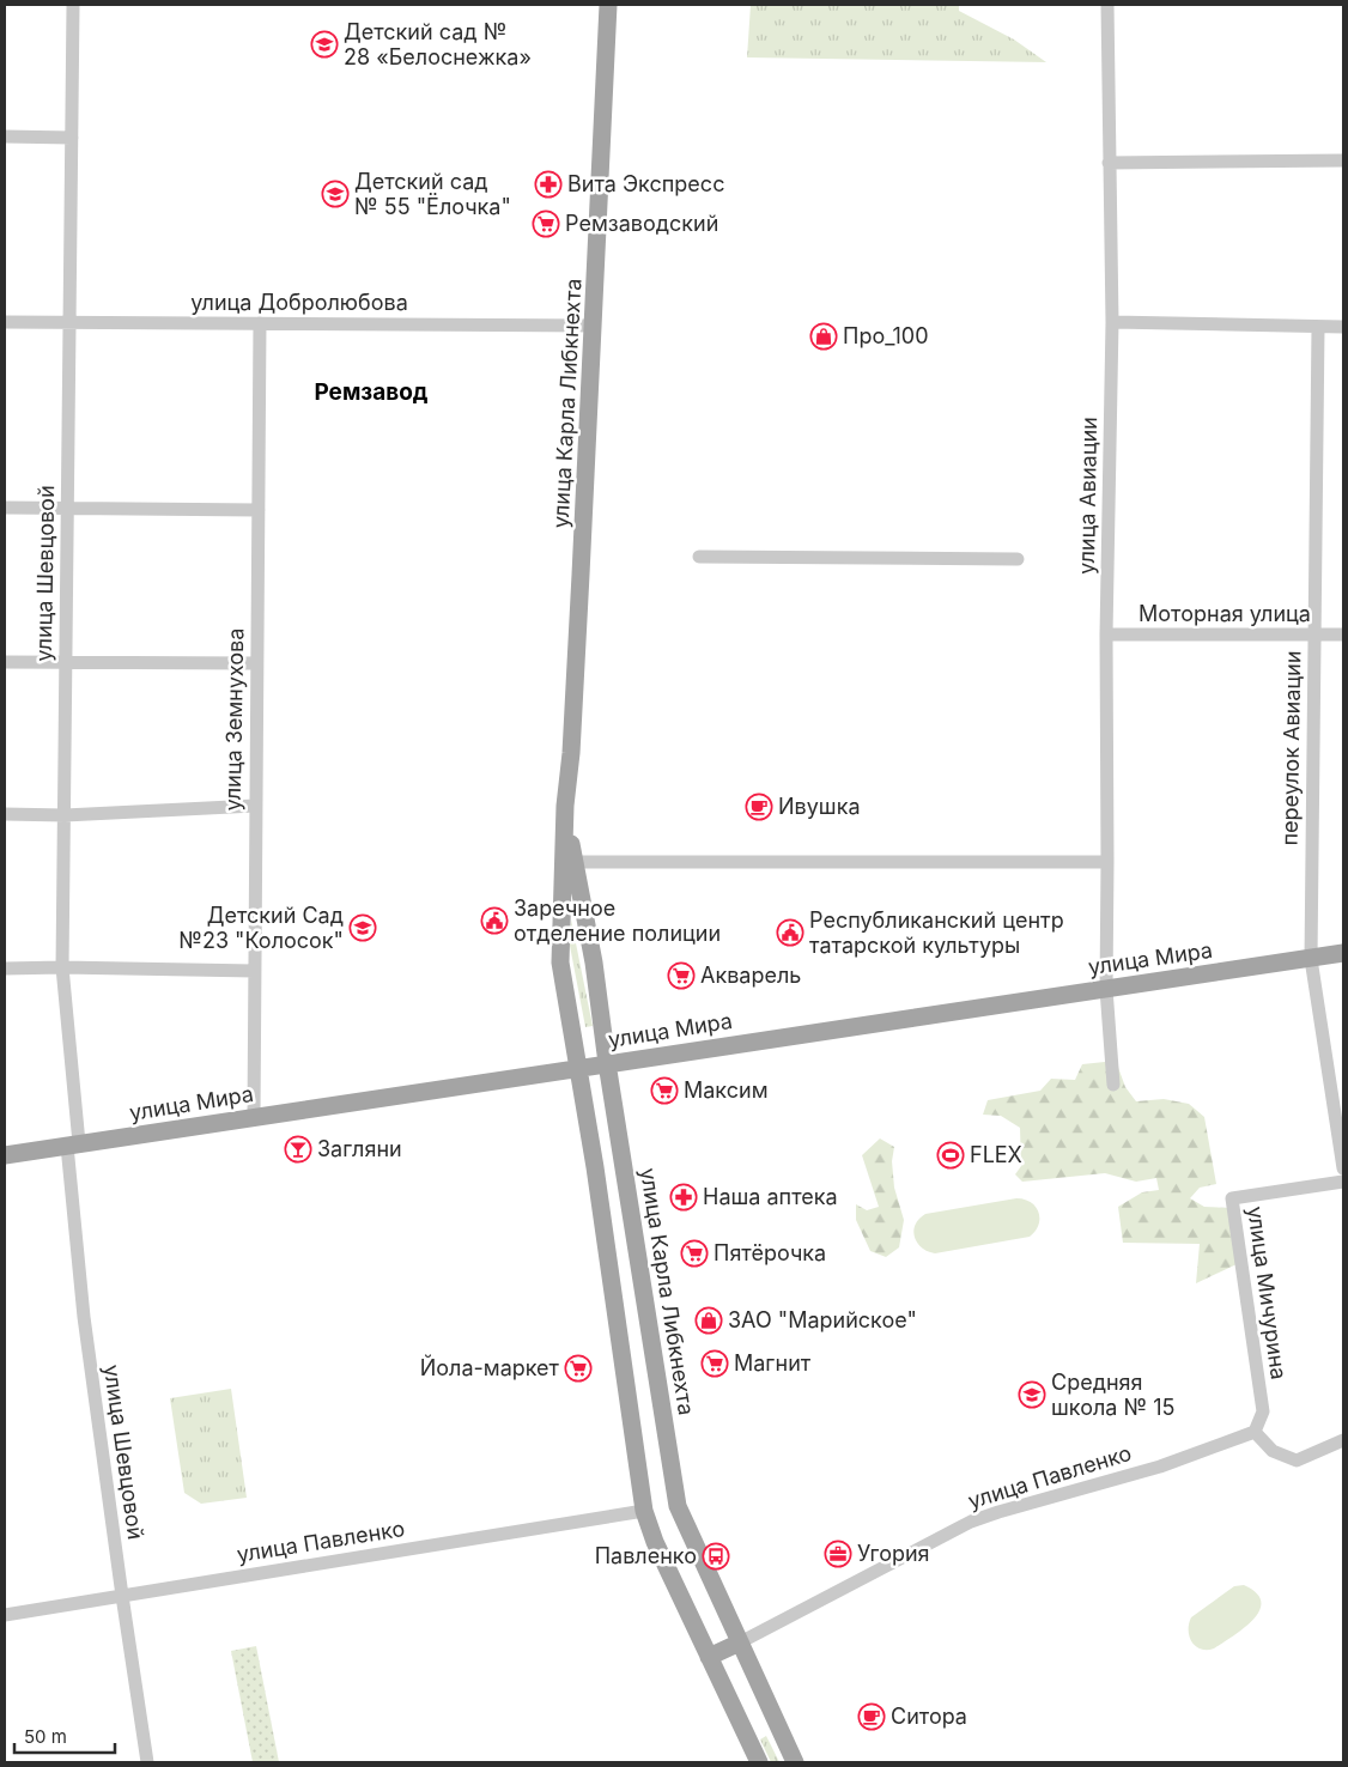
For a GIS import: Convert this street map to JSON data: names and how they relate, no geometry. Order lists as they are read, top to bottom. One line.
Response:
{"streets":{"main road":["улица Карла Либкнехта","улица Мира"],"street":["улица Добролюбова","улица Авиации","улица Шевцовой","Моторная улица","улица Земнухова","переулок Авиации","улица Мичурина","улица Павленко"]},"crossings":[["улица Добролюбова","улица Карла Либкнехта"],["улица Добролюбова","улица Шевцовой"],["улица Добролюбова","улица Земнухова"],["улица Карла Либкнехта","улица Мира"],["улица Карла Либкнехта","улица Павленко"],["улица Авиации","Моторная улица"],["улица Авиации","улица Мира"],["улица Шевцовой","улица Мира"],["улица Шевцовой","улица Павленко"],["Моторная улица","переулок Авиации"],["улица Земнухова","улица Мира"],["переулок Авиации","улица Мира"],["улица Мичурина","улица Павленко"]],"districts":["Ремзавод"],"places":{"school or university":["Детский сад № 28 «Белоснежка»","Детский сад № 55 \"Ёлочка\"","Детский Сад №23 \"Колосок\"","Средняя школа № 15"],"pharmacy":["Вита Экспресс","Наша аптека"],"supermarket":["Ремзаводский","Акварель","Максим","Пятёрочка","Магнит","Йола-маркет"],"shop":["Про_100","ЗАО \"Марийское\""],"cafe":["Ивушка","Ситора"],"public building":["Заречное отделение полиции","Республиканский центр татарской культуры"],"bar":["Загляни"],"sports":["FLEX"],"office":["Угория"],"bus stop":["Павленко"]},"scale_bar":"50 m"}
